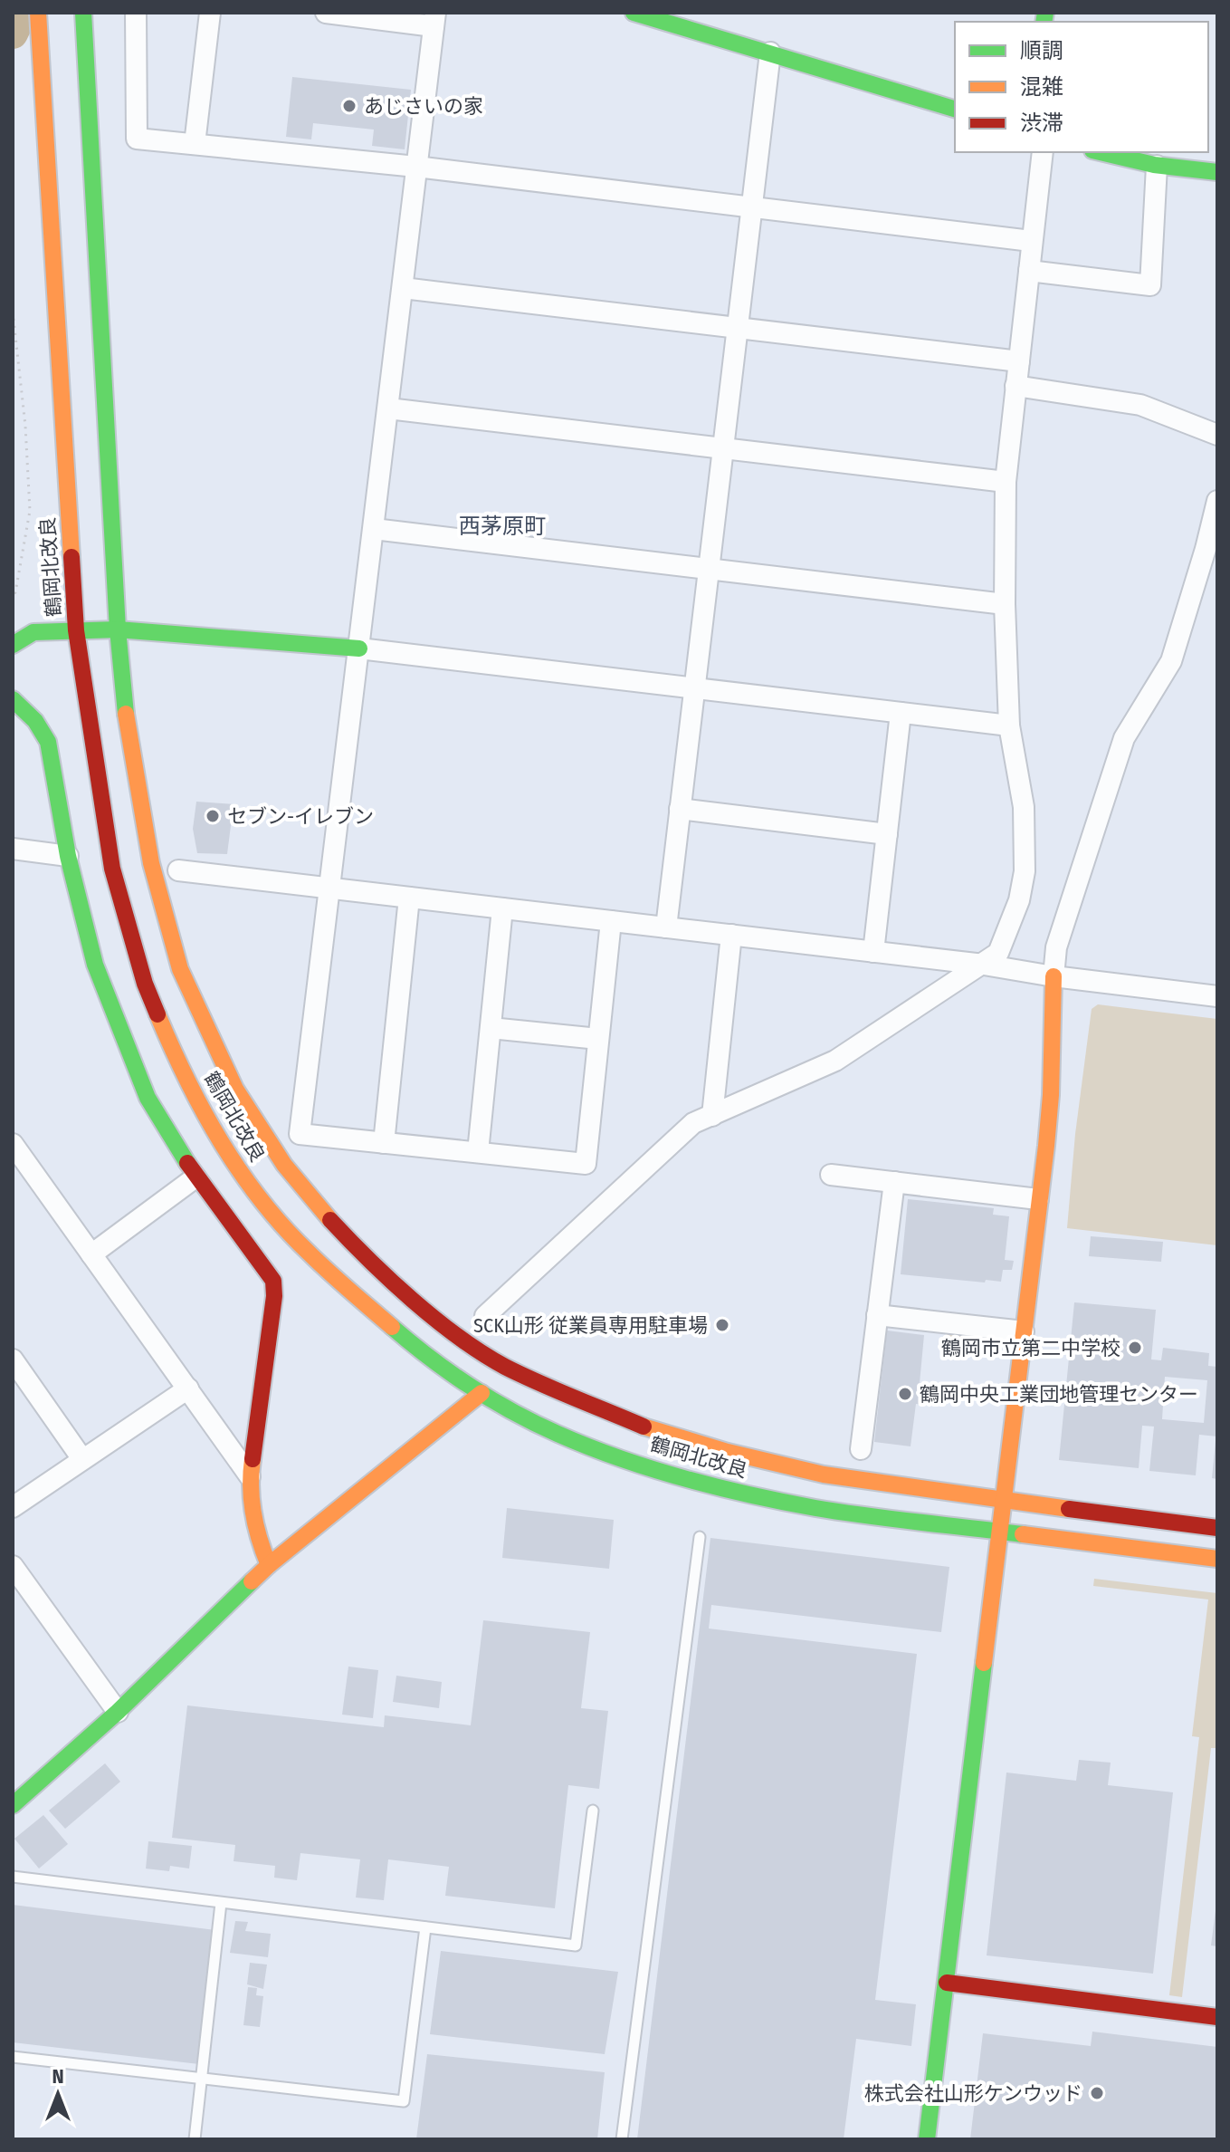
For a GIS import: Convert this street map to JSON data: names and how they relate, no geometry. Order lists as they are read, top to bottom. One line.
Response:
{"streets":{"main road":["鶴岡北改良"]},"districts":["西茅原町"],"places":["あじさいの家","セブン-イレブン","SCK山形 従業員専用駐車場","鶴岡市立第二中学校","鶴岡中央工業団地管理センター","株式会社山形ケンウッド"],"legend":["順調","混雑","渋滞"],"north":"top"}
